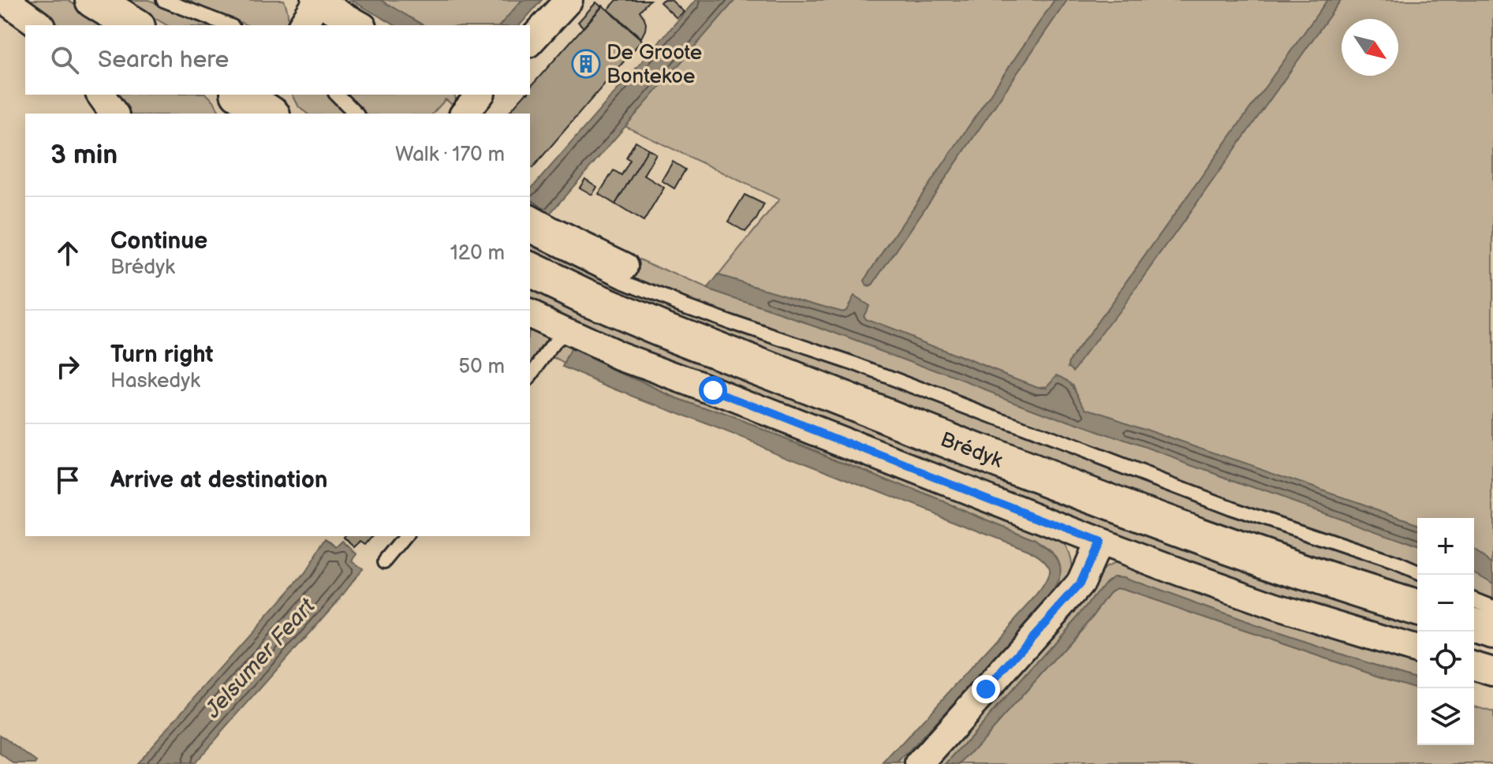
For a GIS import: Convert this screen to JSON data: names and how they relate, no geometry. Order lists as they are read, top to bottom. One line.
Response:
{"streets":{"main road":["Brédyk"]},"water":["Jelsumer Feart"],"places":{"building":["De Groote Bontekoe"]},"north":"bottom right","page":{"search":"Search here","heading":["3 min","Walk · 170 m"],"list":[["Continue","Brédyk","120 m"],["Turn right","Haskedyk","50 m"],"Arrive at destination"],"map_buttons":["+","−"]}}
